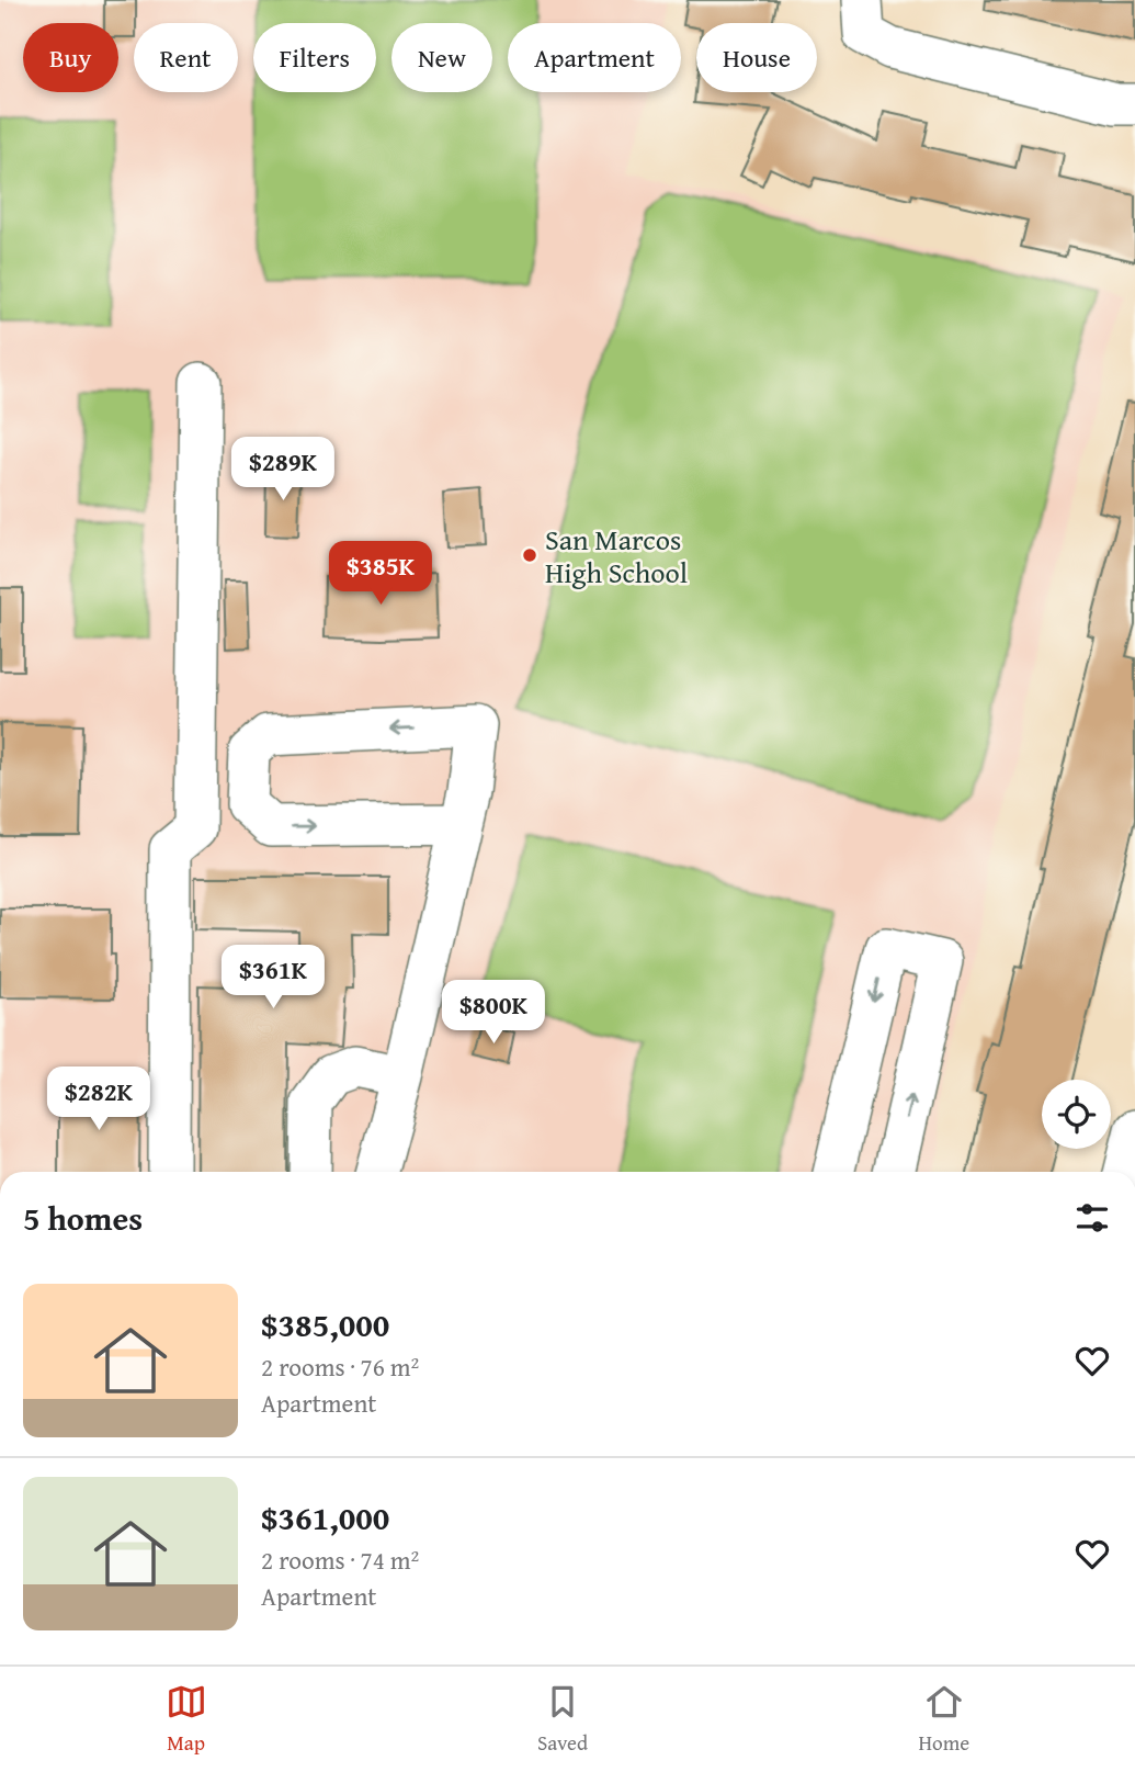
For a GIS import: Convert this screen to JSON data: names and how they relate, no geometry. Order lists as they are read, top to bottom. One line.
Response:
{"places":["San Marcos High School"],"page":{"chip":["Buy","Rent","Filters","New","Apartment","House"],"price":["$289K","$385K","$361K","$800K","$282K"],"heading":"5 homes","list":[{"name":"$385,000","note":"2 rooms · 76 m² · Apartment"},{"name":"$361,000","note":"2 rooms · 74 m² · Apartment"}],"tabs":["Map","Saved","Home"]}}
